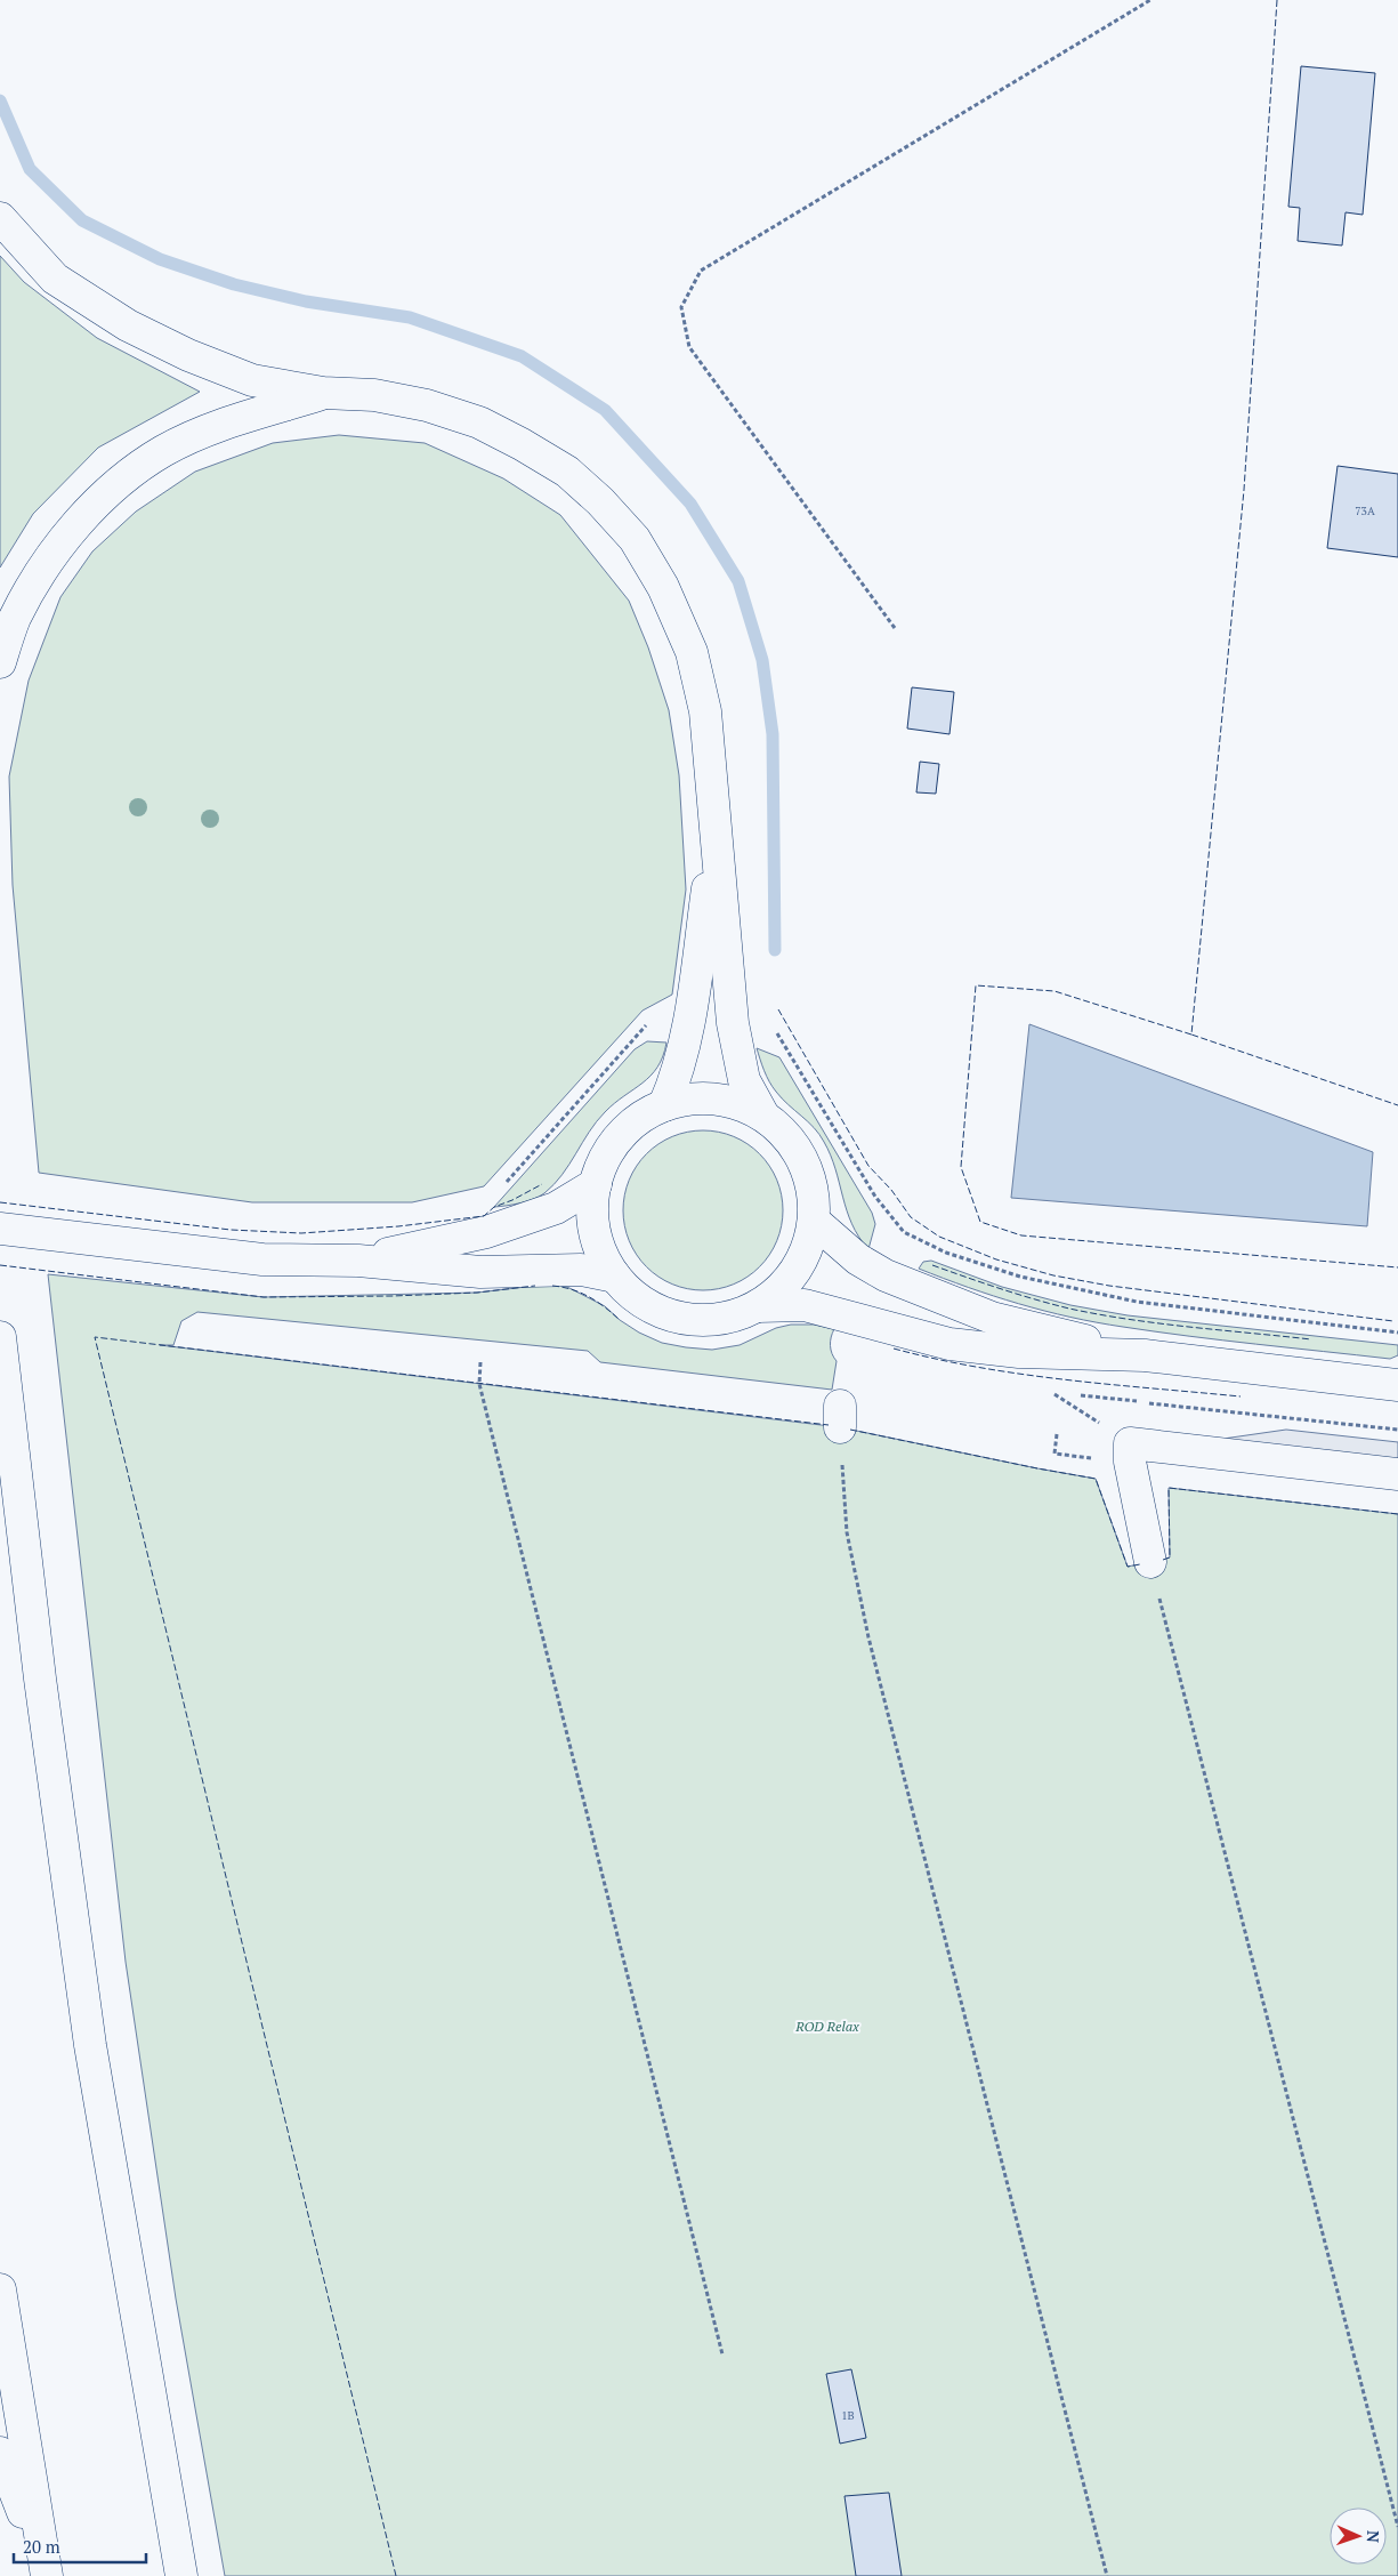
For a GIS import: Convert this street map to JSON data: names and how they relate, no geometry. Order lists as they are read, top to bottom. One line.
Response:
{"parks":["ROD Relax"],"house_numbers":["73A","1B"],"scale_bar":"20 m","north":"right"}
